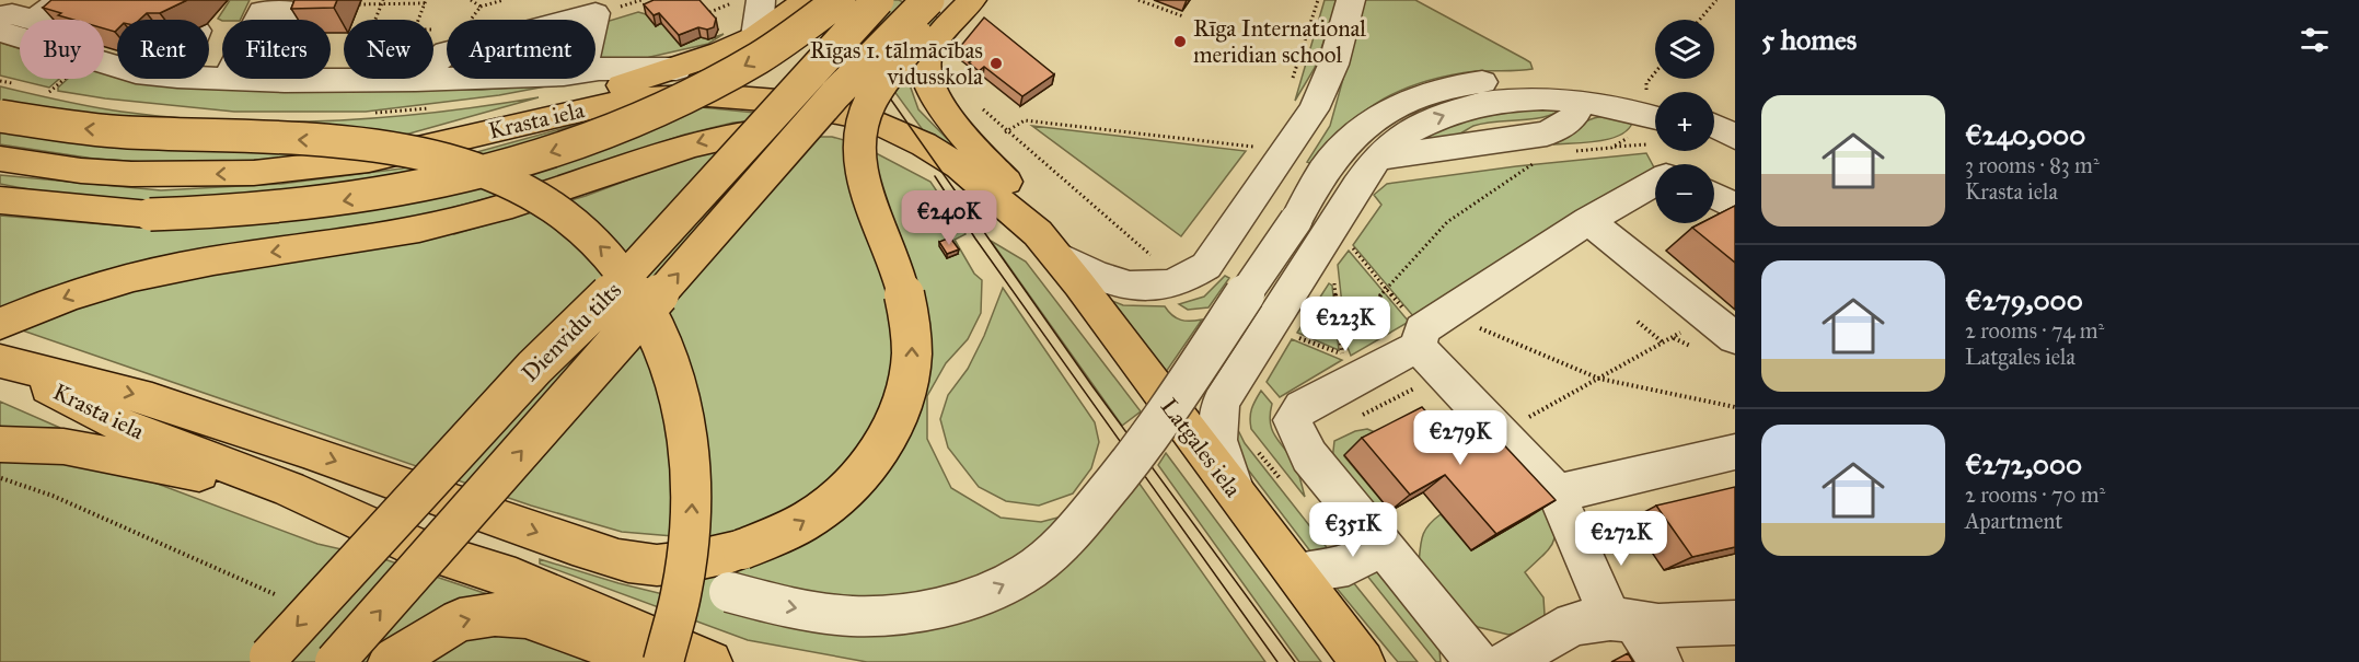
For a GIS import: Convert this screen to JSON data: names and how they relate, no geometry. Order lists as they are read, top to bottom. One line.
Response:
{"streets":{"highway":["Krasta iela","Dienvidu tilts","Latgales iela"]},"crossings":[["Krasta iela","Latgales iela"]],"places":["Rīga International meridian school","Rīgas 1. tālmācības vidusskola"],"page":{"heading":"5 homes","map_buttons":["+","−"],"chip":["Buy","Rent","Filters","New","Apartment"],"list":[{"name":"€240,000","note":"3 rooms · 83 m² · Krasta iela"},{"name":"€279,000","note":"2 rooms · 74 m² · Latgales iela"},{"name":"€272,000","note":"2 rooms · 70 m² · Apartment"}],"price":["€240K","€223K","€279K","€351K","€272K"]}}
